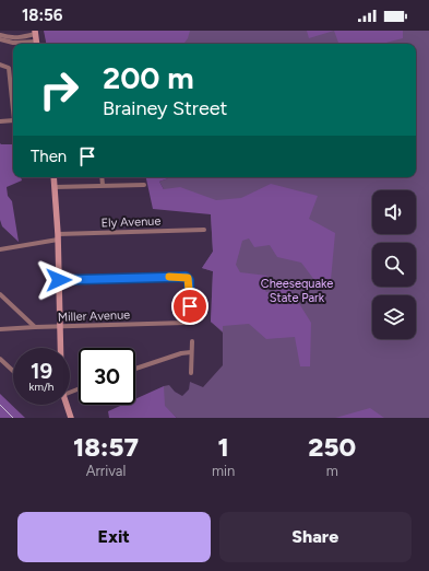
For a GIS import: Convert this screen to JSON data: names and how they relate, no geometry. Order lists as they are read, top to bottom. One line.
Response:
{"streets":{"street":["Ely Avenue","Miller Avenue"]},"parks":["Cheesequake State Park"],"page":{"status":"18:56","turn":["200 m","Brainey Street"],"then":"Then","speed":"19 km/h","limit":"30","eta":["18:57","Arrival","1","min","250","m"],"buttons":["Exit","Share"]}}
